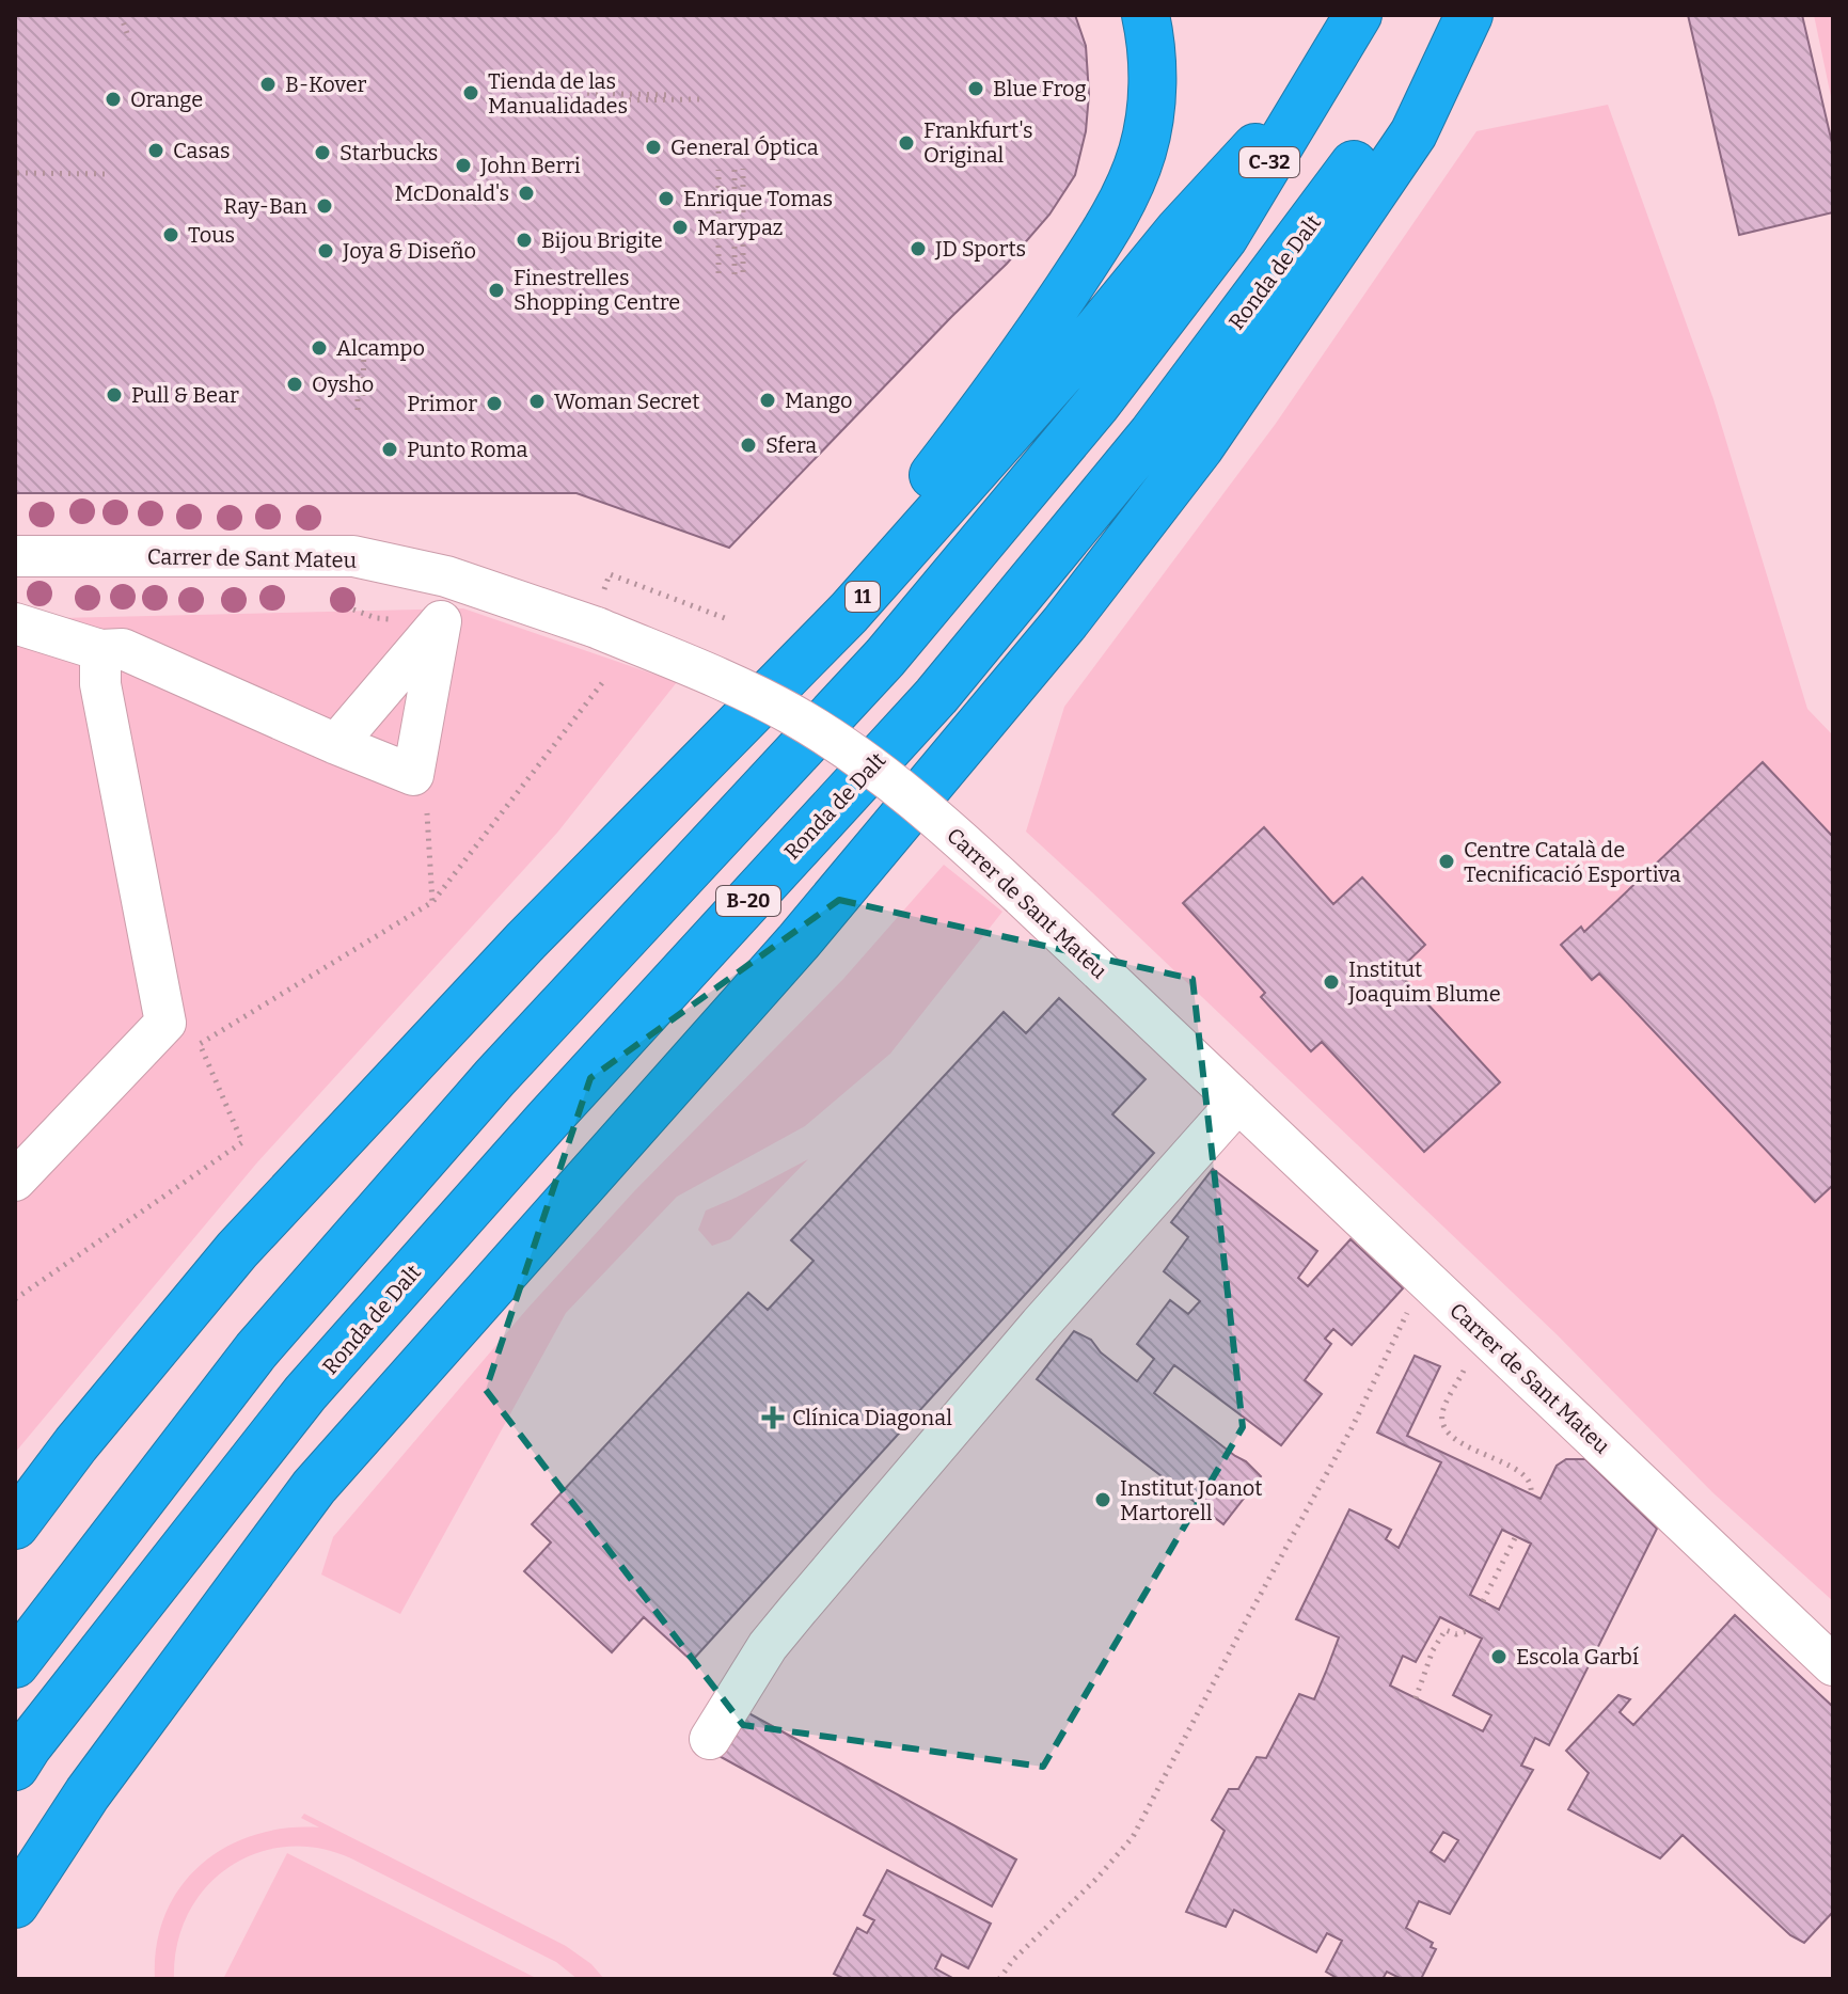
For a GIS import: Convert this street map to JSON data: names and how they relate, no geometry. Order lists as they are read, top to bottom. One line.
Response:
{"streets":{"highway":["C-32","Ronda de Dalt","11","B-20"],"street":["Carrer de Sant Mateu"]},"crossings":[["C-32","11"]],"places":{"other":["B-Kover","Blue Frog","Tienda de las Manualidades","Orange","Frankfurt's Original","General Óptica","Casas","Starbucks","John Berri","McDonald's","Enrique Tomas","Ray-Ban","Marypaz","Tous","Bijou Brigite","JD Sports","Joya & Diseño","Finestrelles Shopping Centre","Alcampo","Oysho","Pull & Bear","Mango","Woman Secret","Primor","Sfera","Punto Roma","Centre Català de Tecnificació Esportiva","Institut Joaquim Blume","Institut Joanot Martorell","Escola Garbí"],"health":["Clínica Diagonal"]}}
